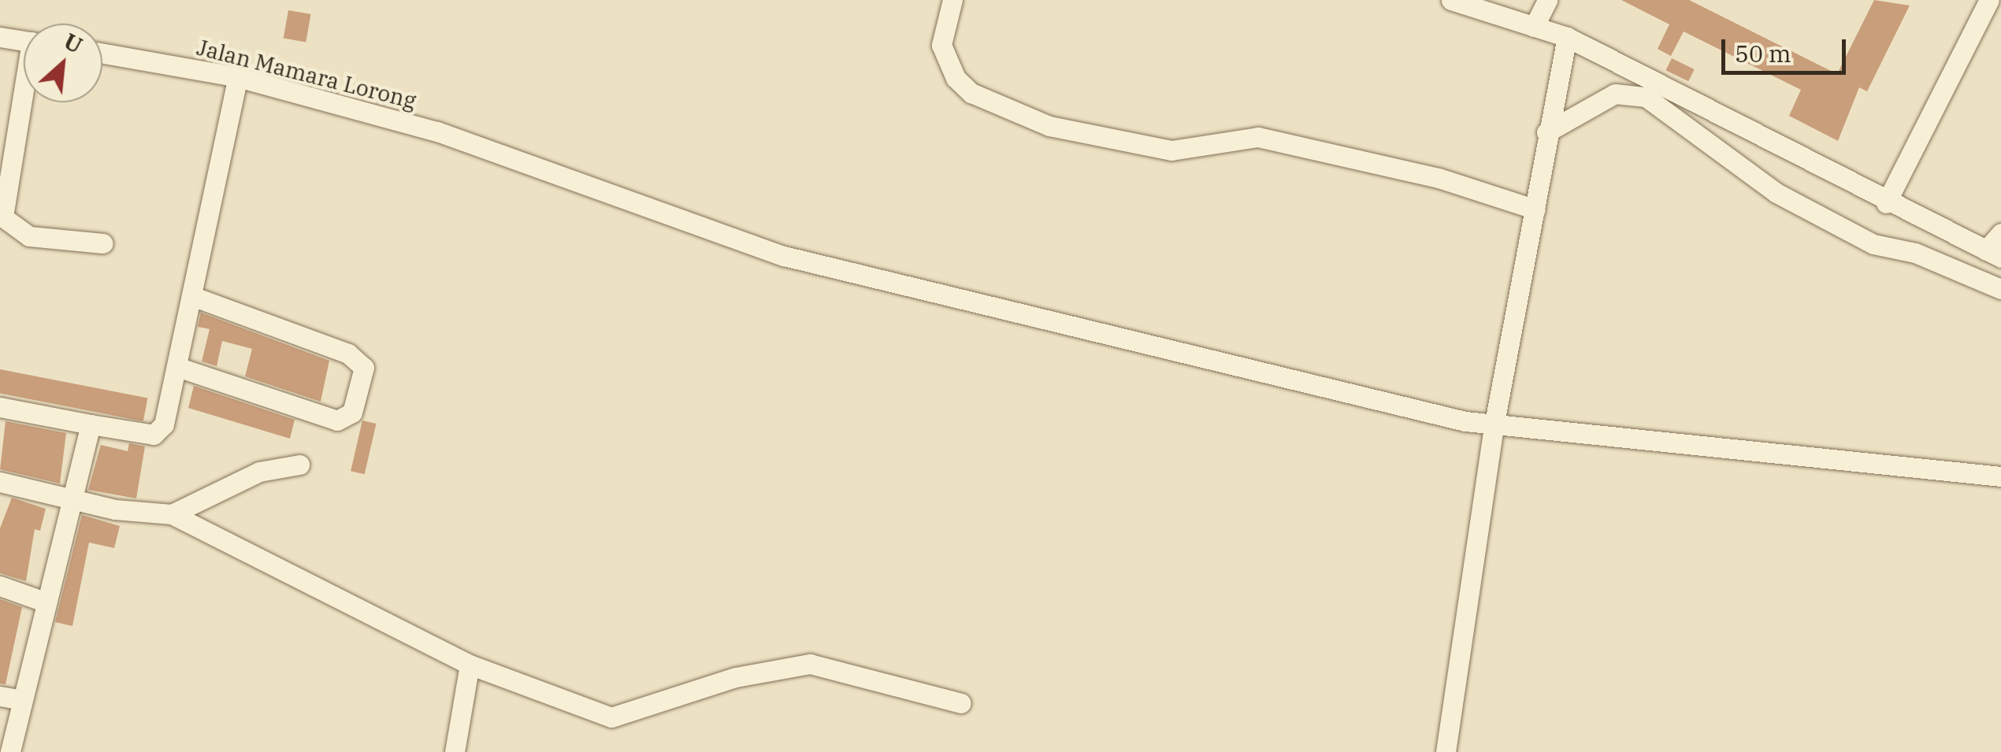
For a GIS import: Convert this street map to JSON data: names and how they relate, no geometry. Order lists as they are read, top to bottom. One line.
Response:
{"streets":{"street":["Jalan Mamara Lorong"]},"scale_bar":"50 m","north":"top right"}
